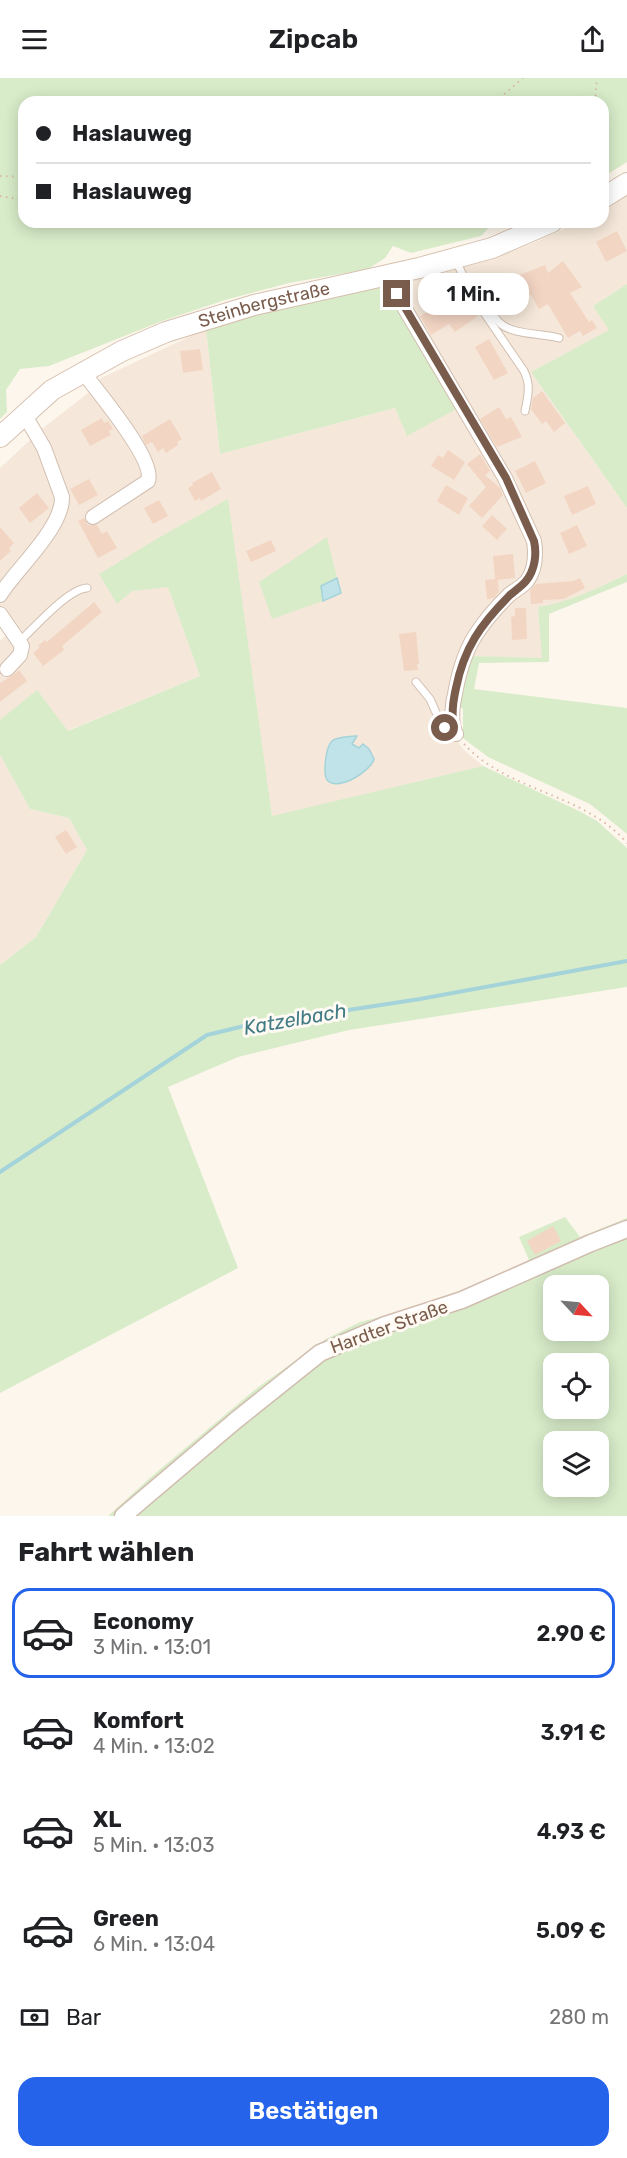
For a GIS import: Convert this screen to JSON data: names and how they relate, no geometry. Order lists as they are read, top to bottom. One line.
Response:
{"streets":{"main road":["Steinbergstraße"],"street":["Hardter Straße"]},"water":["Katzelbach"],"north":"bottom right","page":{"header":"Zipcab","banner":["Haslauweg","Haslauweg"],"bubble":"1 Min.","heading":"Fahrt wählen","list":[{"name":"Economy","note":"3 Min. · 13:01","value":"2.90 €"},{"name":"Komfort","note":"4 Min. · 13:02","value":"3.91 €"},{"name":"XL","note":"5 Min. · 13:03","value":"4.93 €"},{"name":"Green","note":"6 Min. · 13:04","value":"5.09 €"}],"pay":["Bar","280 m"],"buttons":"Bestätigen"}}
